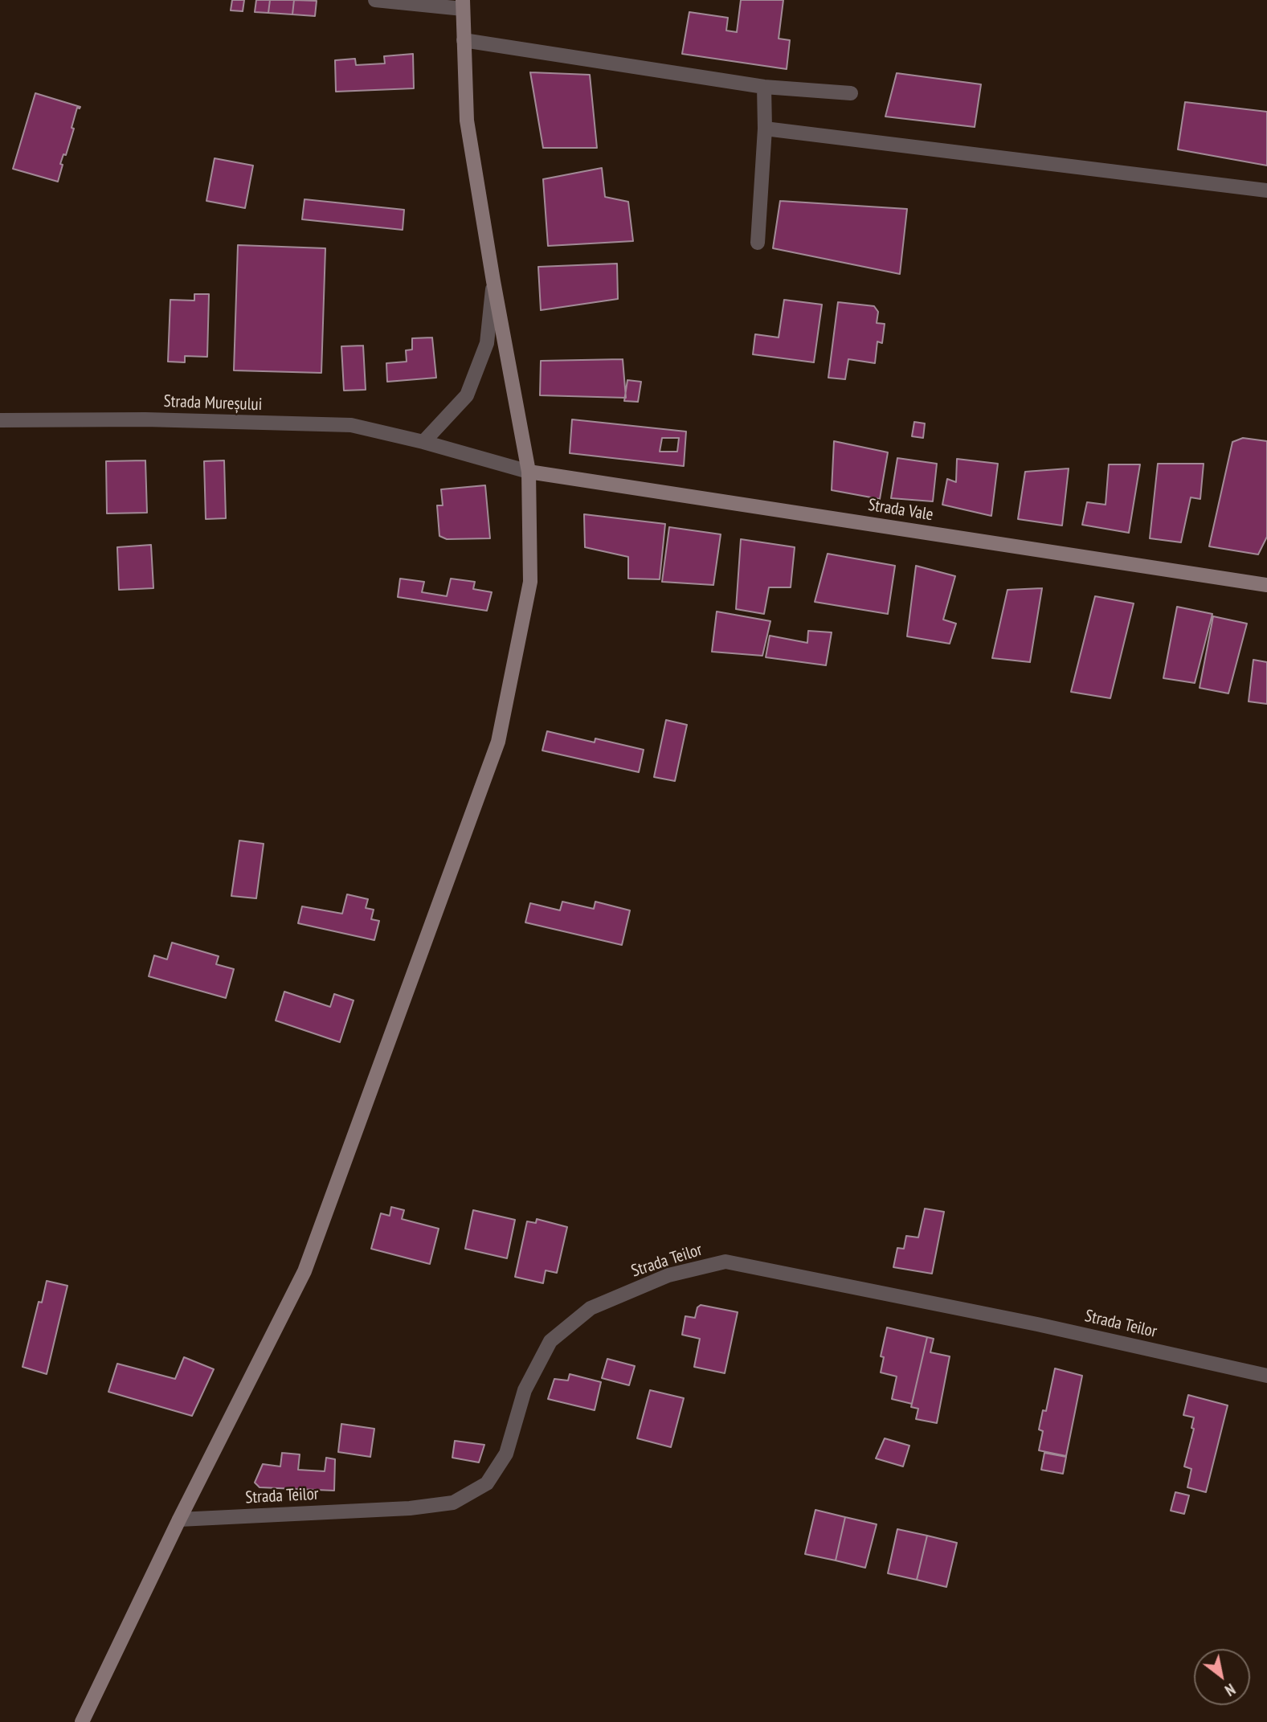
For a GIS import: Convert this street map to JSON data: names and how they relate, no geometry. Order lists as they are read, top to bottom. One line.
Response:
{"streets":{"main road":["Strada Vale"],"street":["Strada Mureșului","Strada Teilor"]},"crossings":[["Strada Mureșului","Strada Vale"]],"north":"bottom right"}
